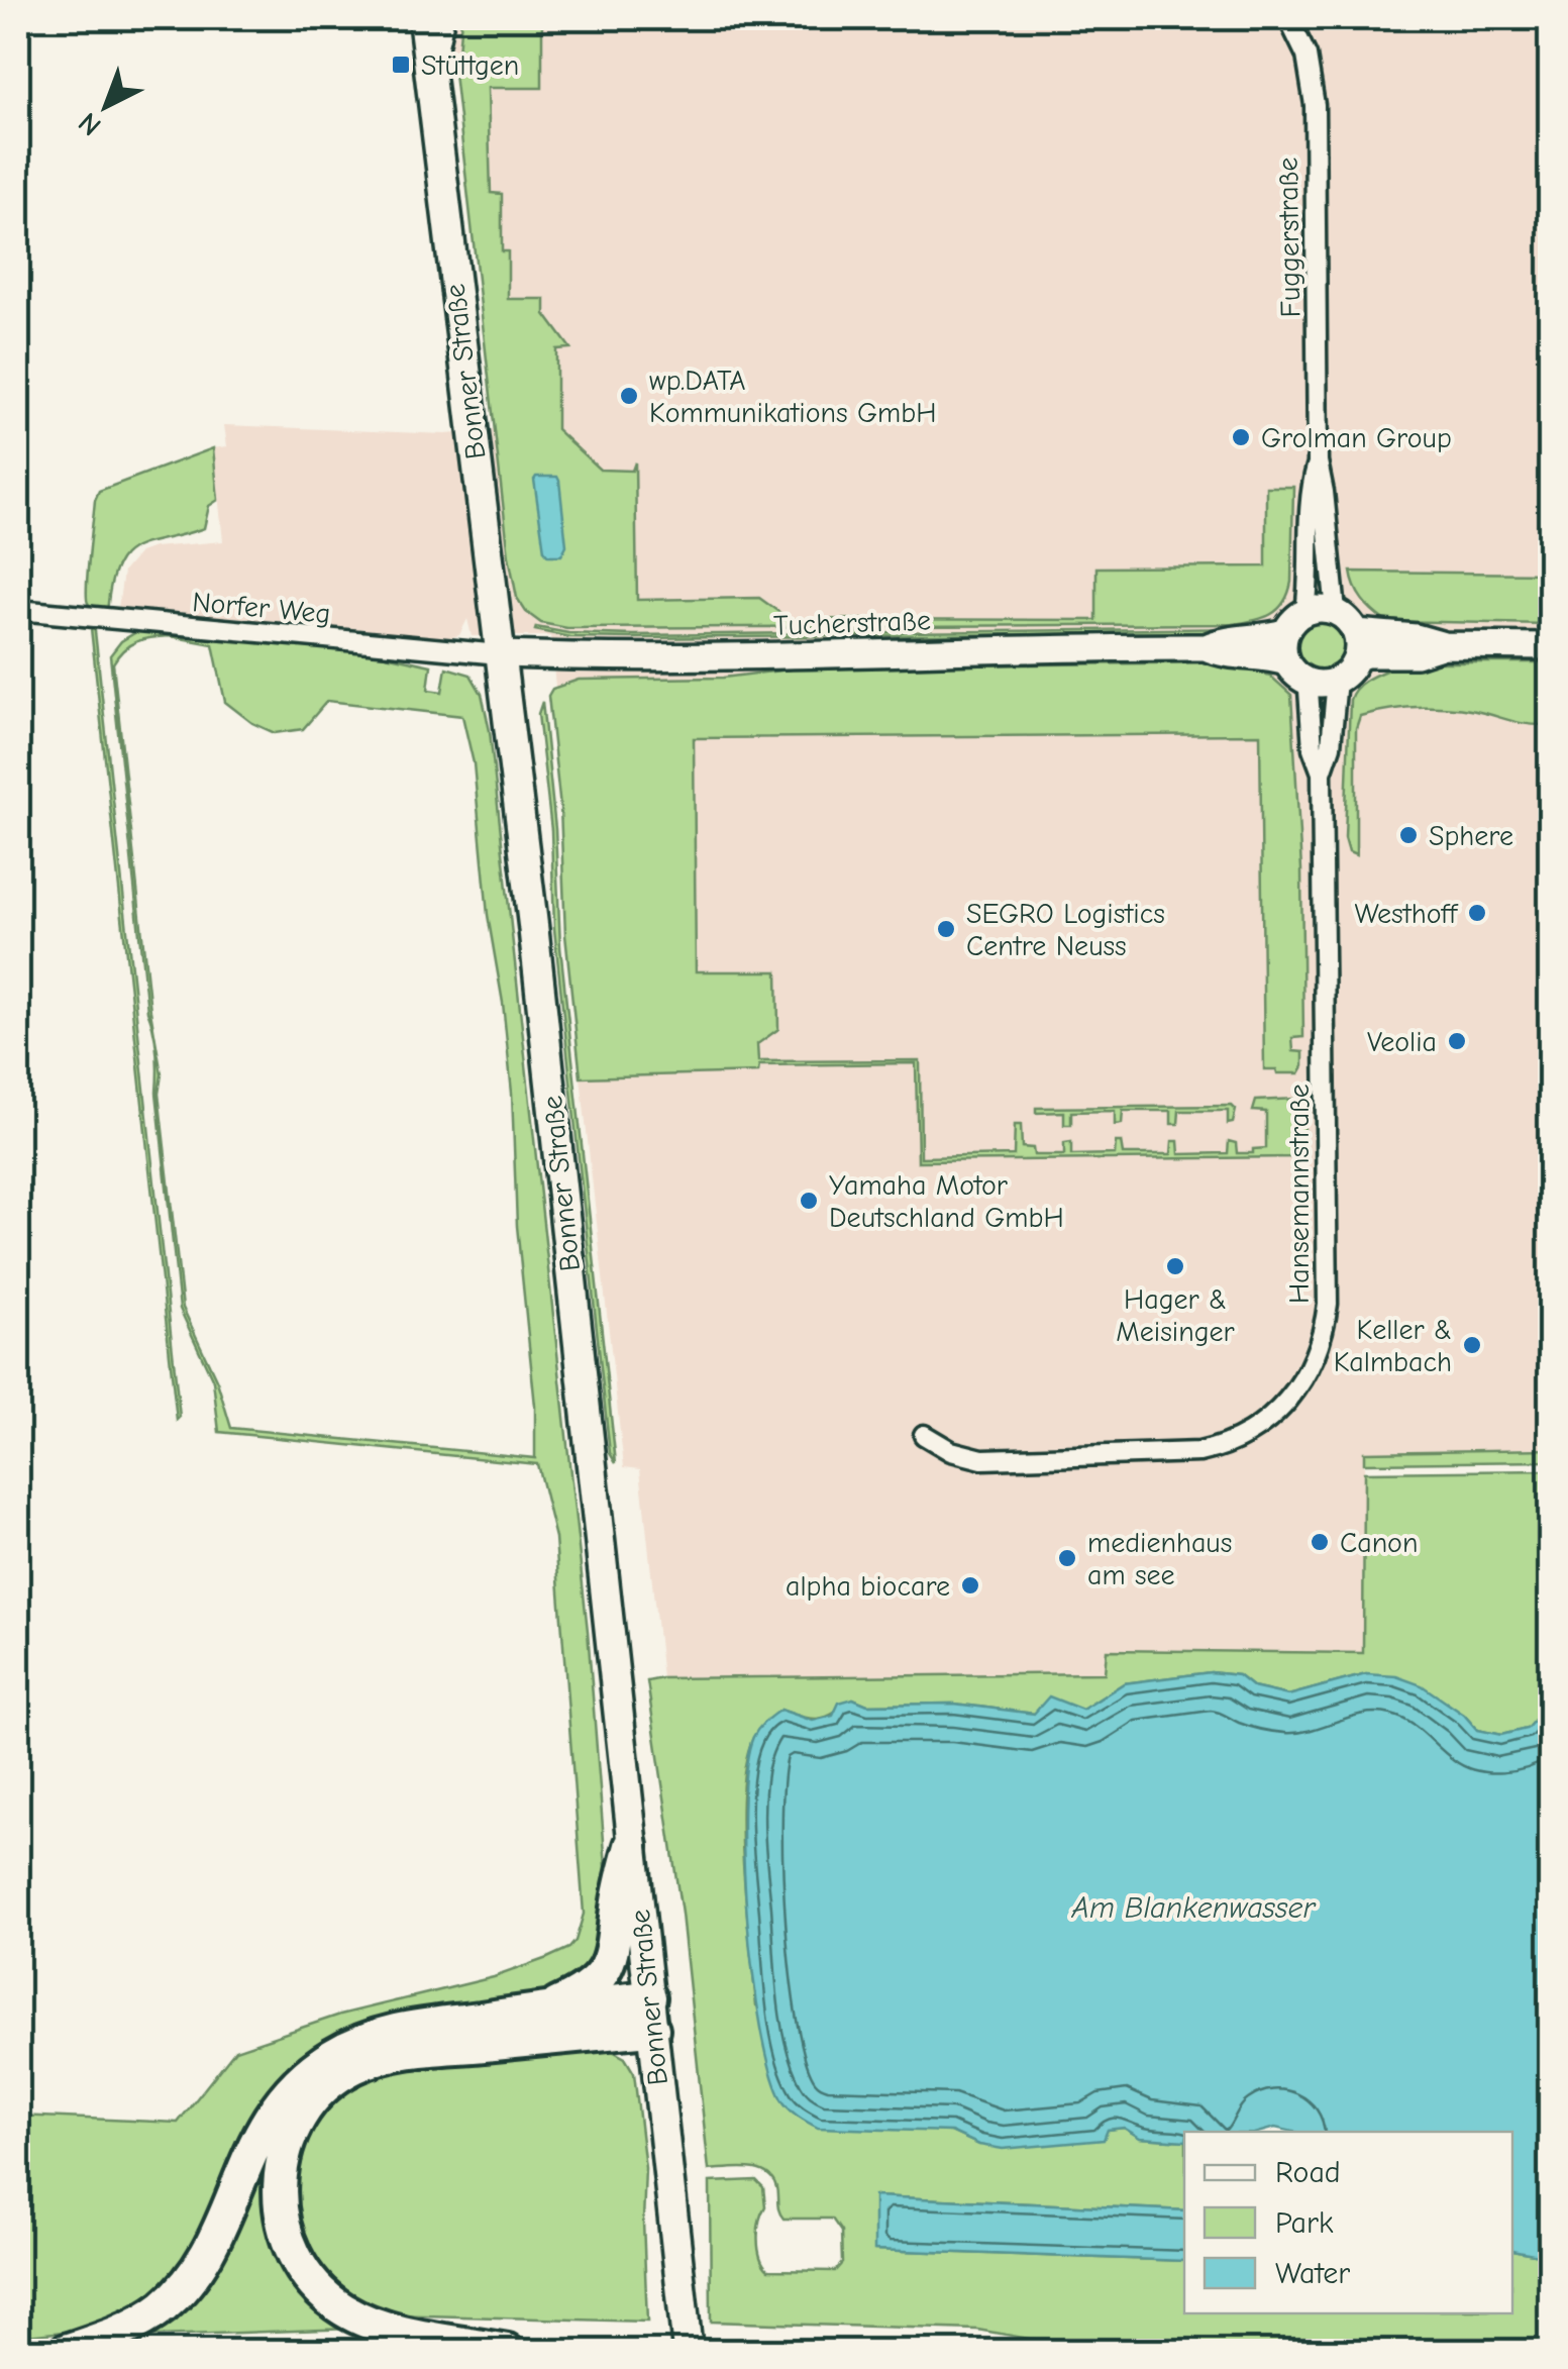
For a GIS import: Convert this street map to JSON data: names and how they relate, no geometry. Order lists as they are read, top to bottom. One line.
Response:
{"streets":{"main road":["Bonner Straße","Tucherstraße"],"street":["Fuggerstraße","Norfer Weg","Hansemannstraße"]},"crossings":[["Fuggerstraße","Tucherstraße"],["Fuggerstraße","Hansemannstraße"],["Bonner Straße","Norfer Weg"],["Bonner Straße","Tucherstraße"],["Norfer Weg","Tucherstraße"],["Tucherstraße","Hansemannstraße"]],"water":["Am Blankenwasser"],"places":{"transit":["Stüttgen"],"other":["wp.DATA Kommunikations GmbH","Grolman Group","Sphere","Westhoff","SEGRO Logistics Centre Neuss","Veolia","Yamaha Motor Deutschland GmbH","Hager & Meisinger","Keller & Kalmbach","Canon","medienhaus am see","alpha biocare"]},"legend":["Road","Park","Water"],"north":"bottom left"}
